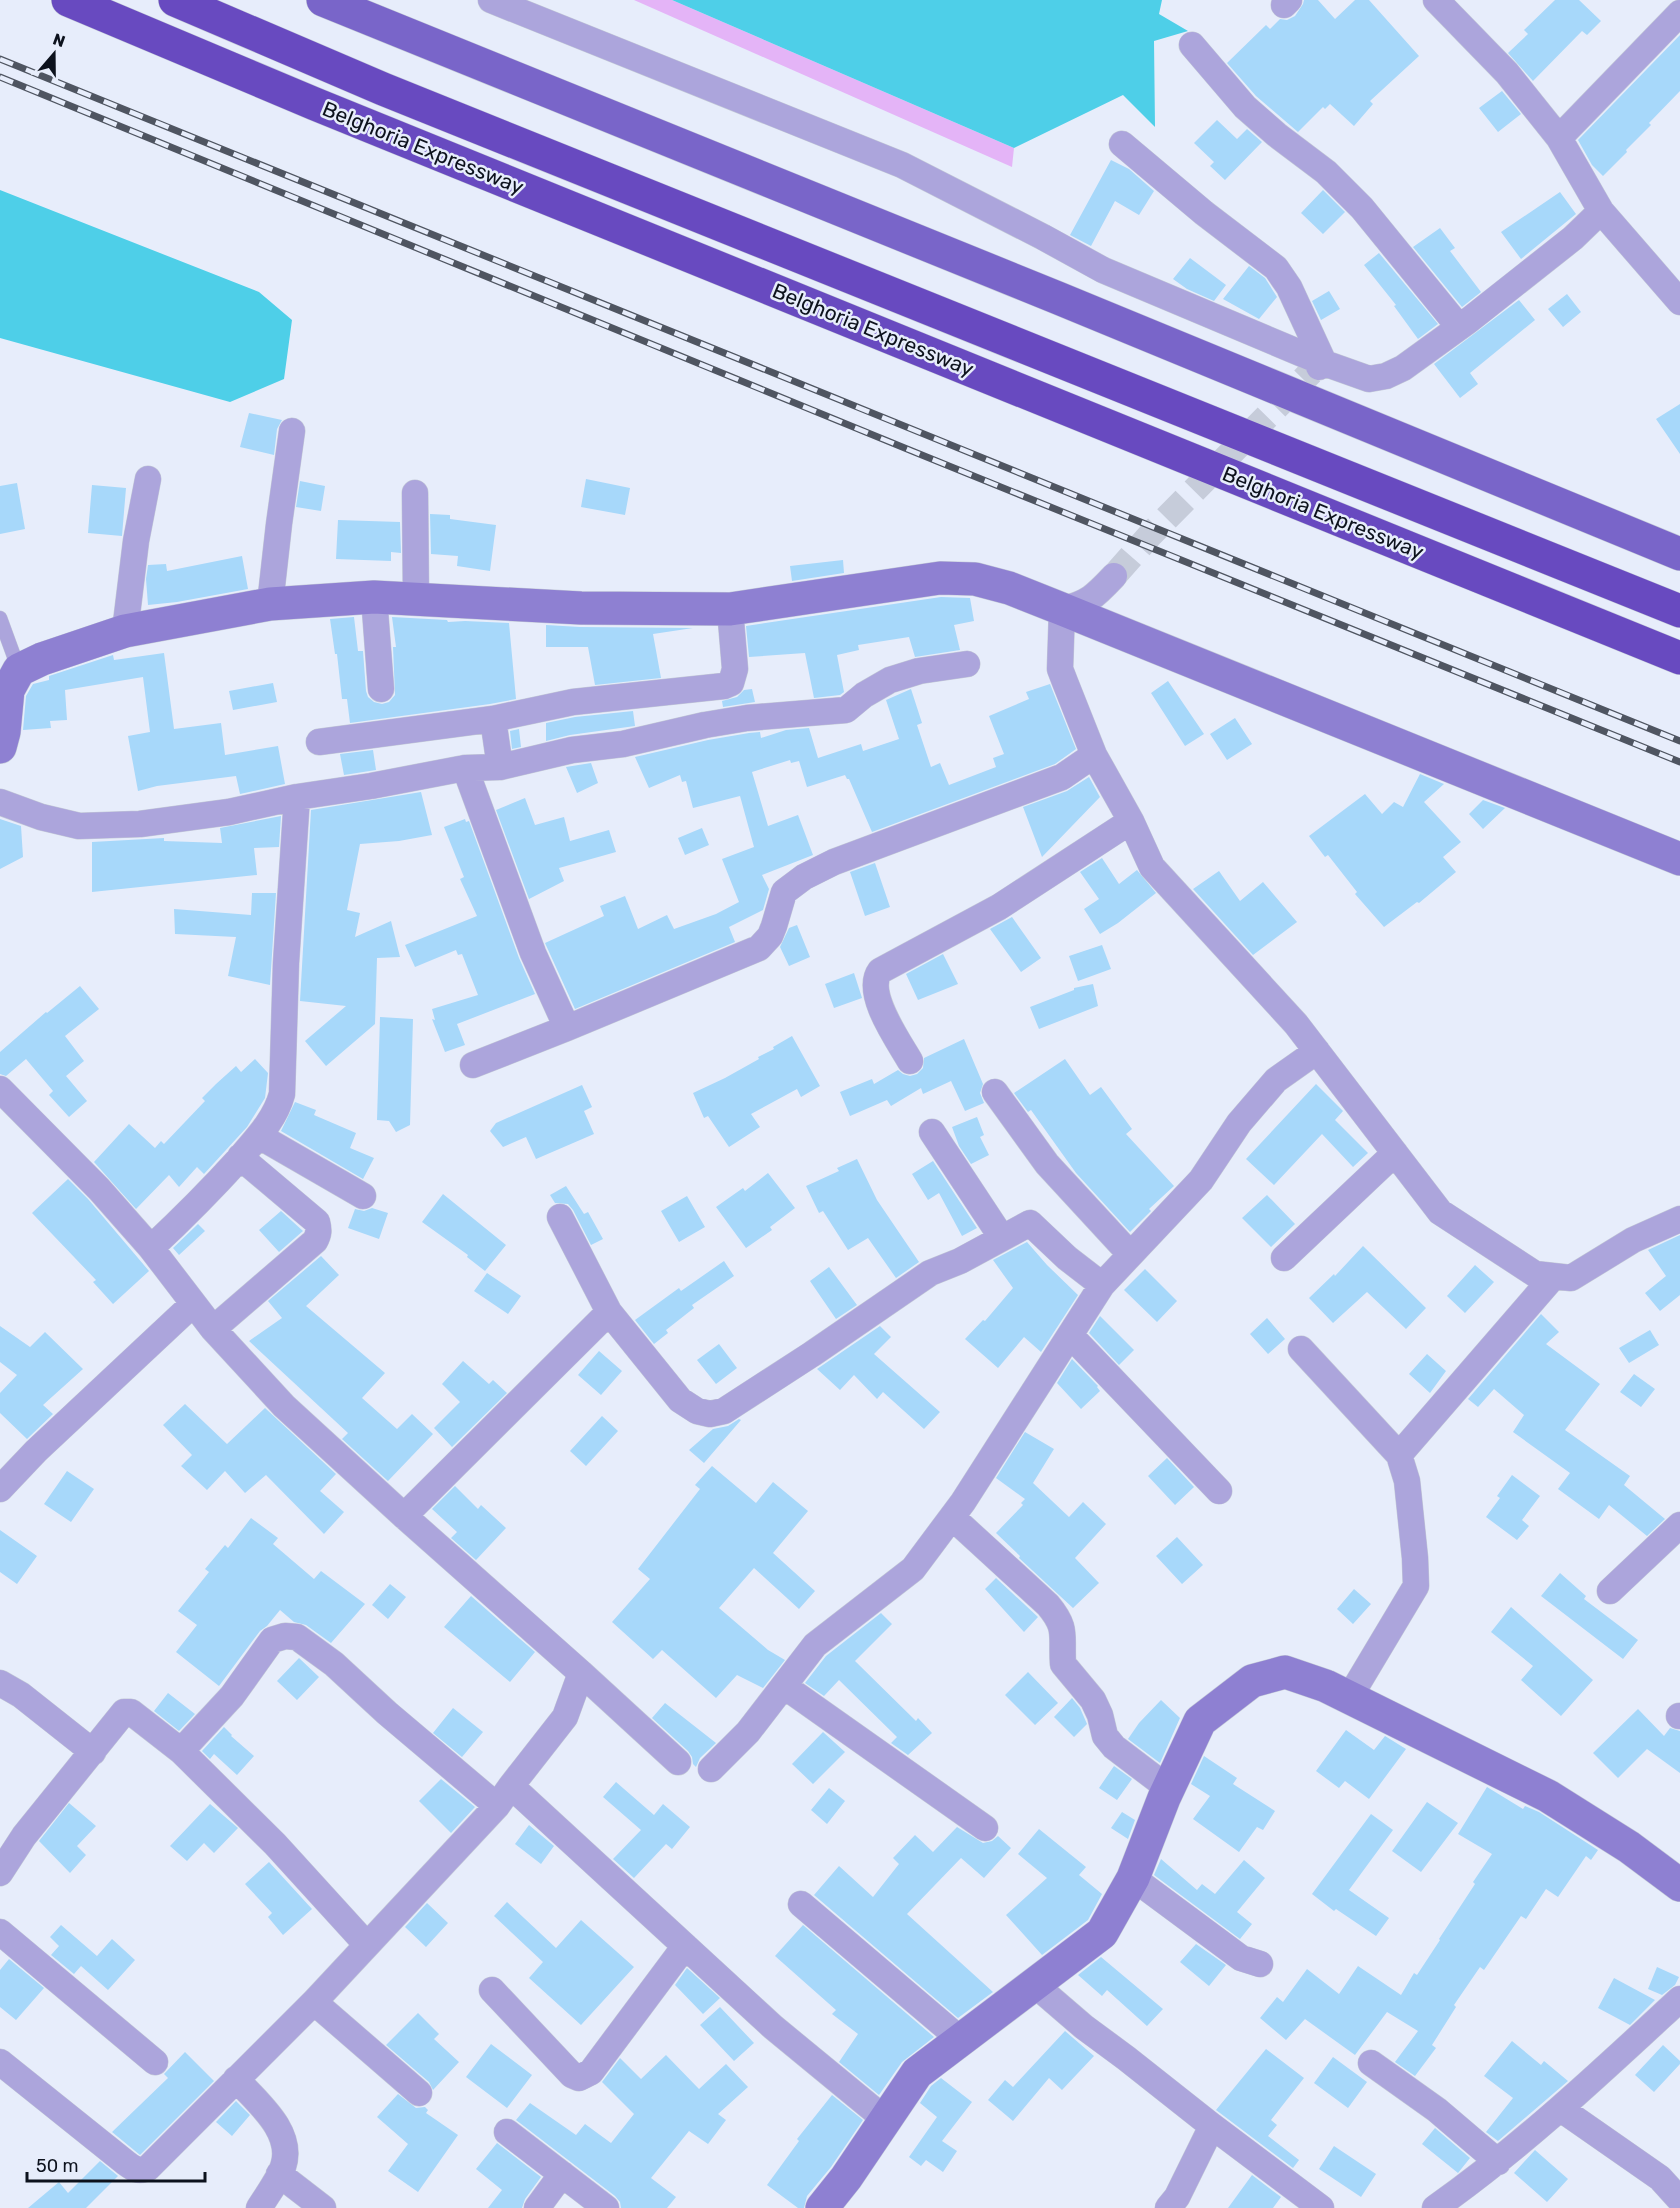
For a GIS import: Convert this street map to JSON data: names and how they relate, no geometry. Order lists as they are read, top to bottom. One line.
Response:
{"streets":{"highway":["Belghoria Expressway"]},"scale_bar":"50 m","north":"top"}
